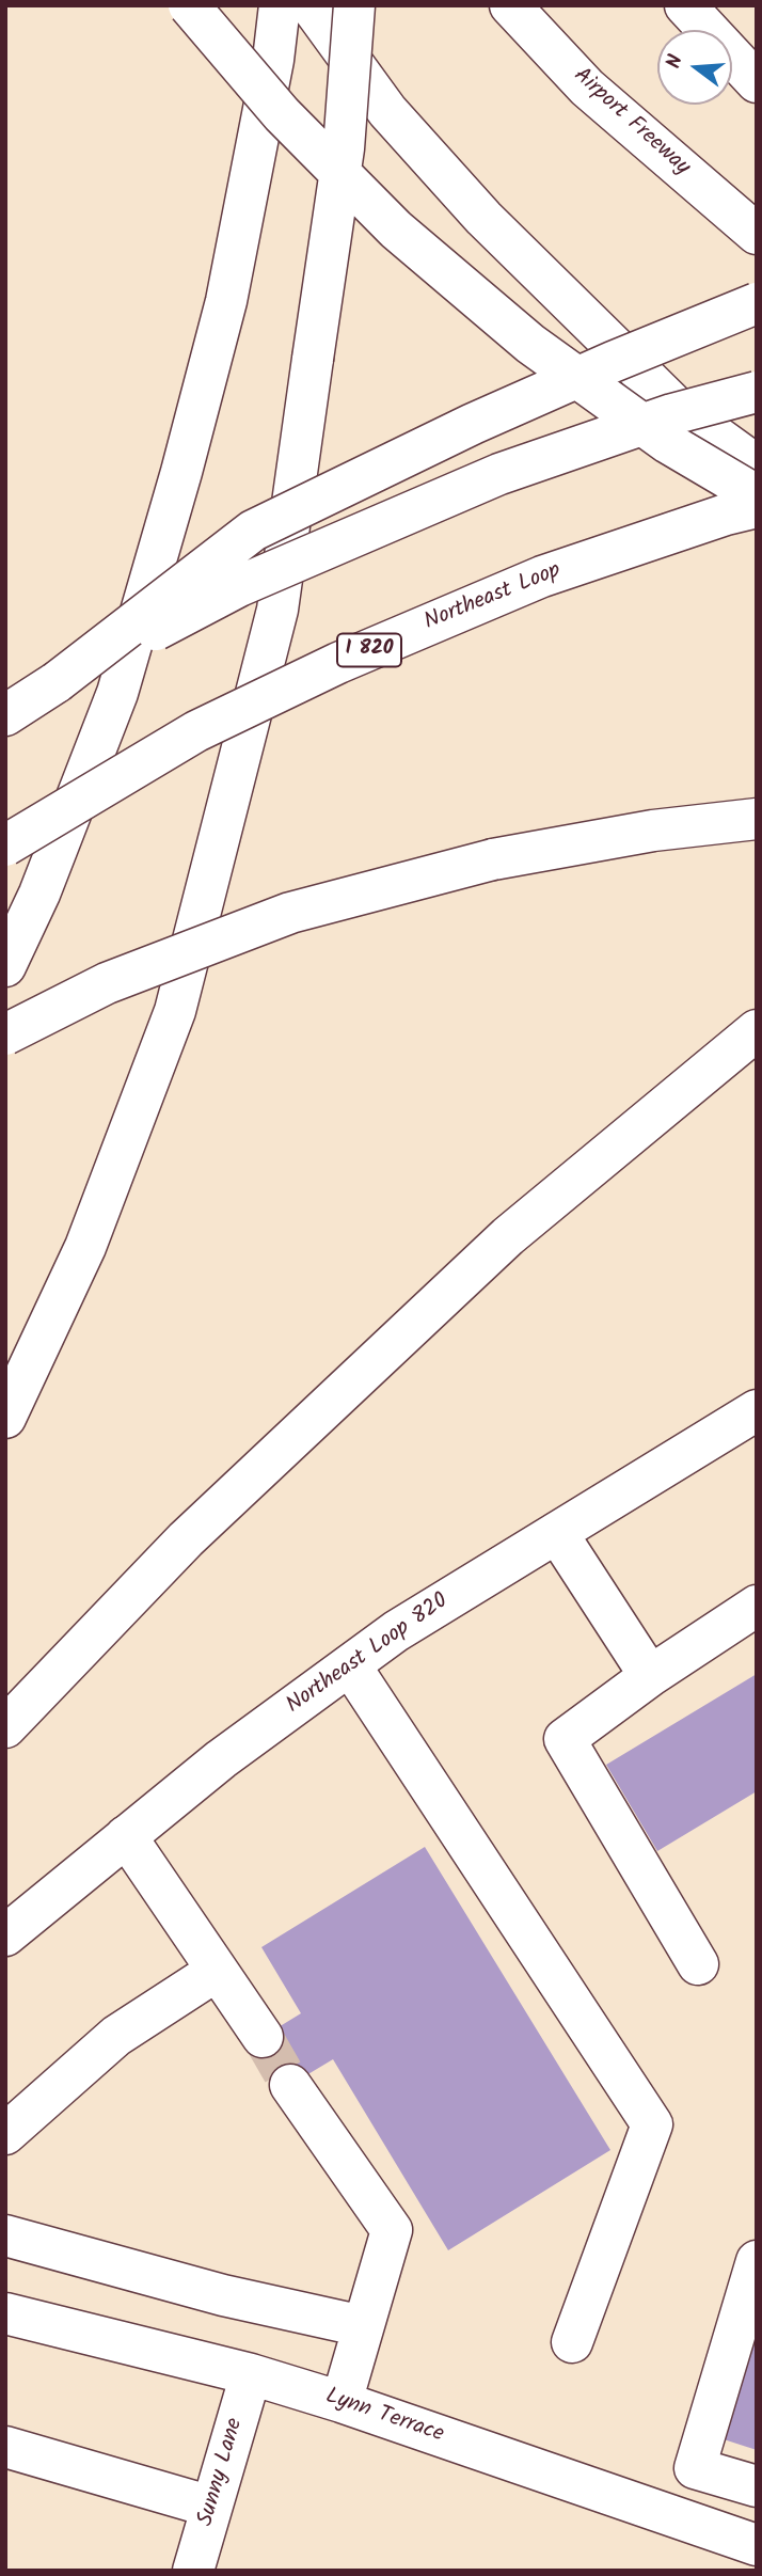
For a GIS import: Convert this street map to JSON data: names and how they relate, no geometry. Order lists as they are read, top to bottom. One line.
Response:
{"streets":{"main road":["Airport Freeway","Northeast Loop","I 820","Northeast Loop 820","Lynn Terrace","Sunny Lane"]},"crossings":[["Lynn Terrace","Sunny Lane"]],"north":"left"}
